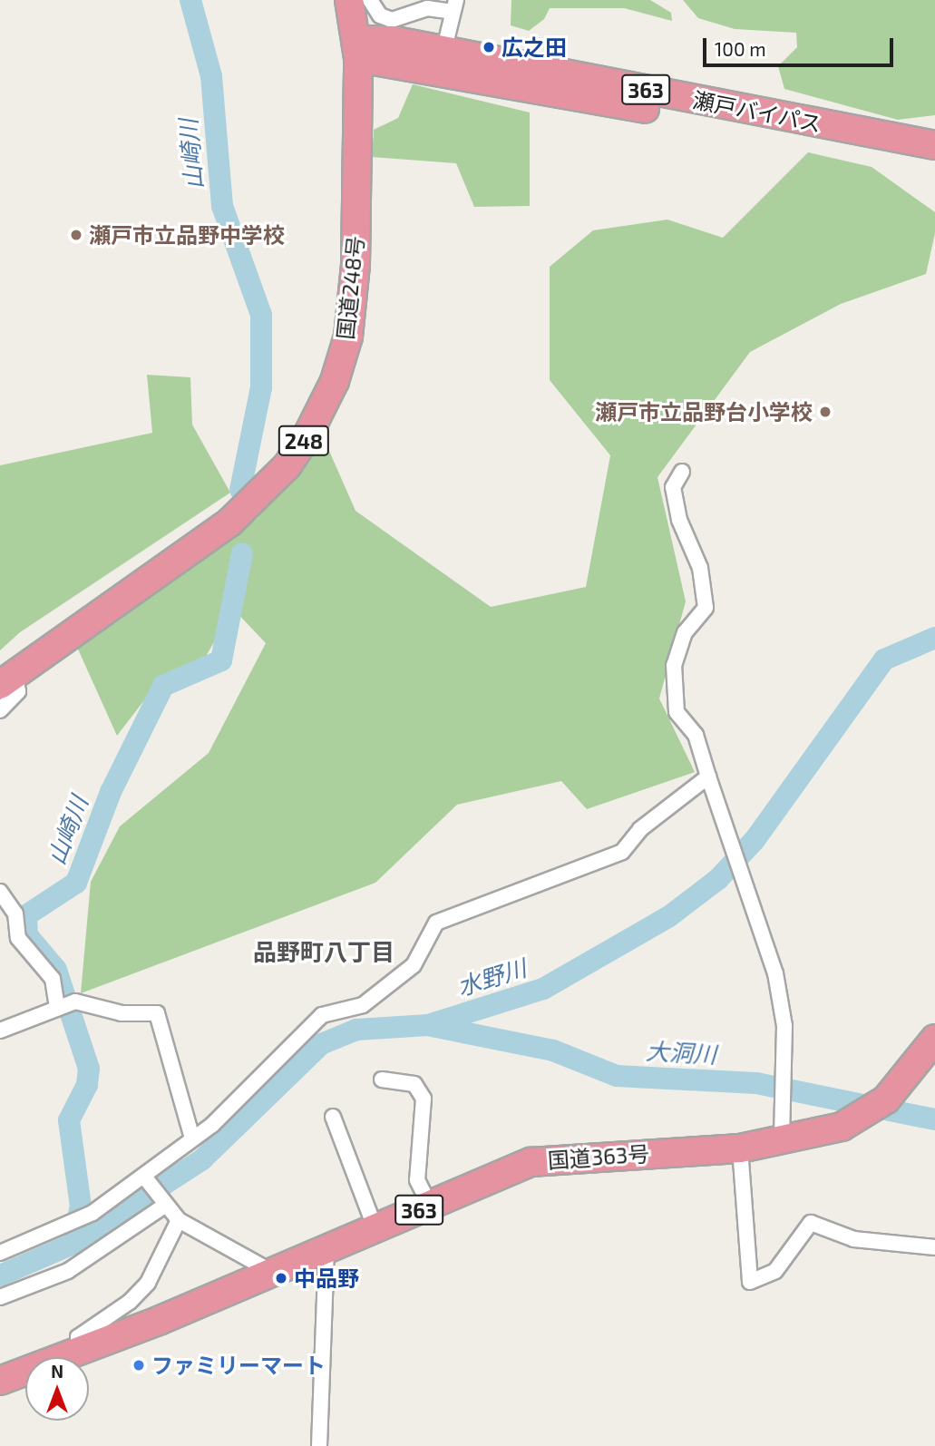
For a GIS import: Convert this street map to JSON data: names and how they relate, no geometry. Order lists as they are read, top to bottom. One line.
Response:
{"streets":{"highway":["363","瀬戸バイパス","国道248号","248","国道363号"]},"crossings":[["瀬戸バイパス","国道248号"]],"districts":["品野町八丁目"],"water":["山崎川","水野川","大洞川"],"places":["広之田","瀬戸市立品野中学校","瀬戸市立品野台小学校","中品野","ファミリーマート"],"scale_bar":"100 m","north":"top"}
